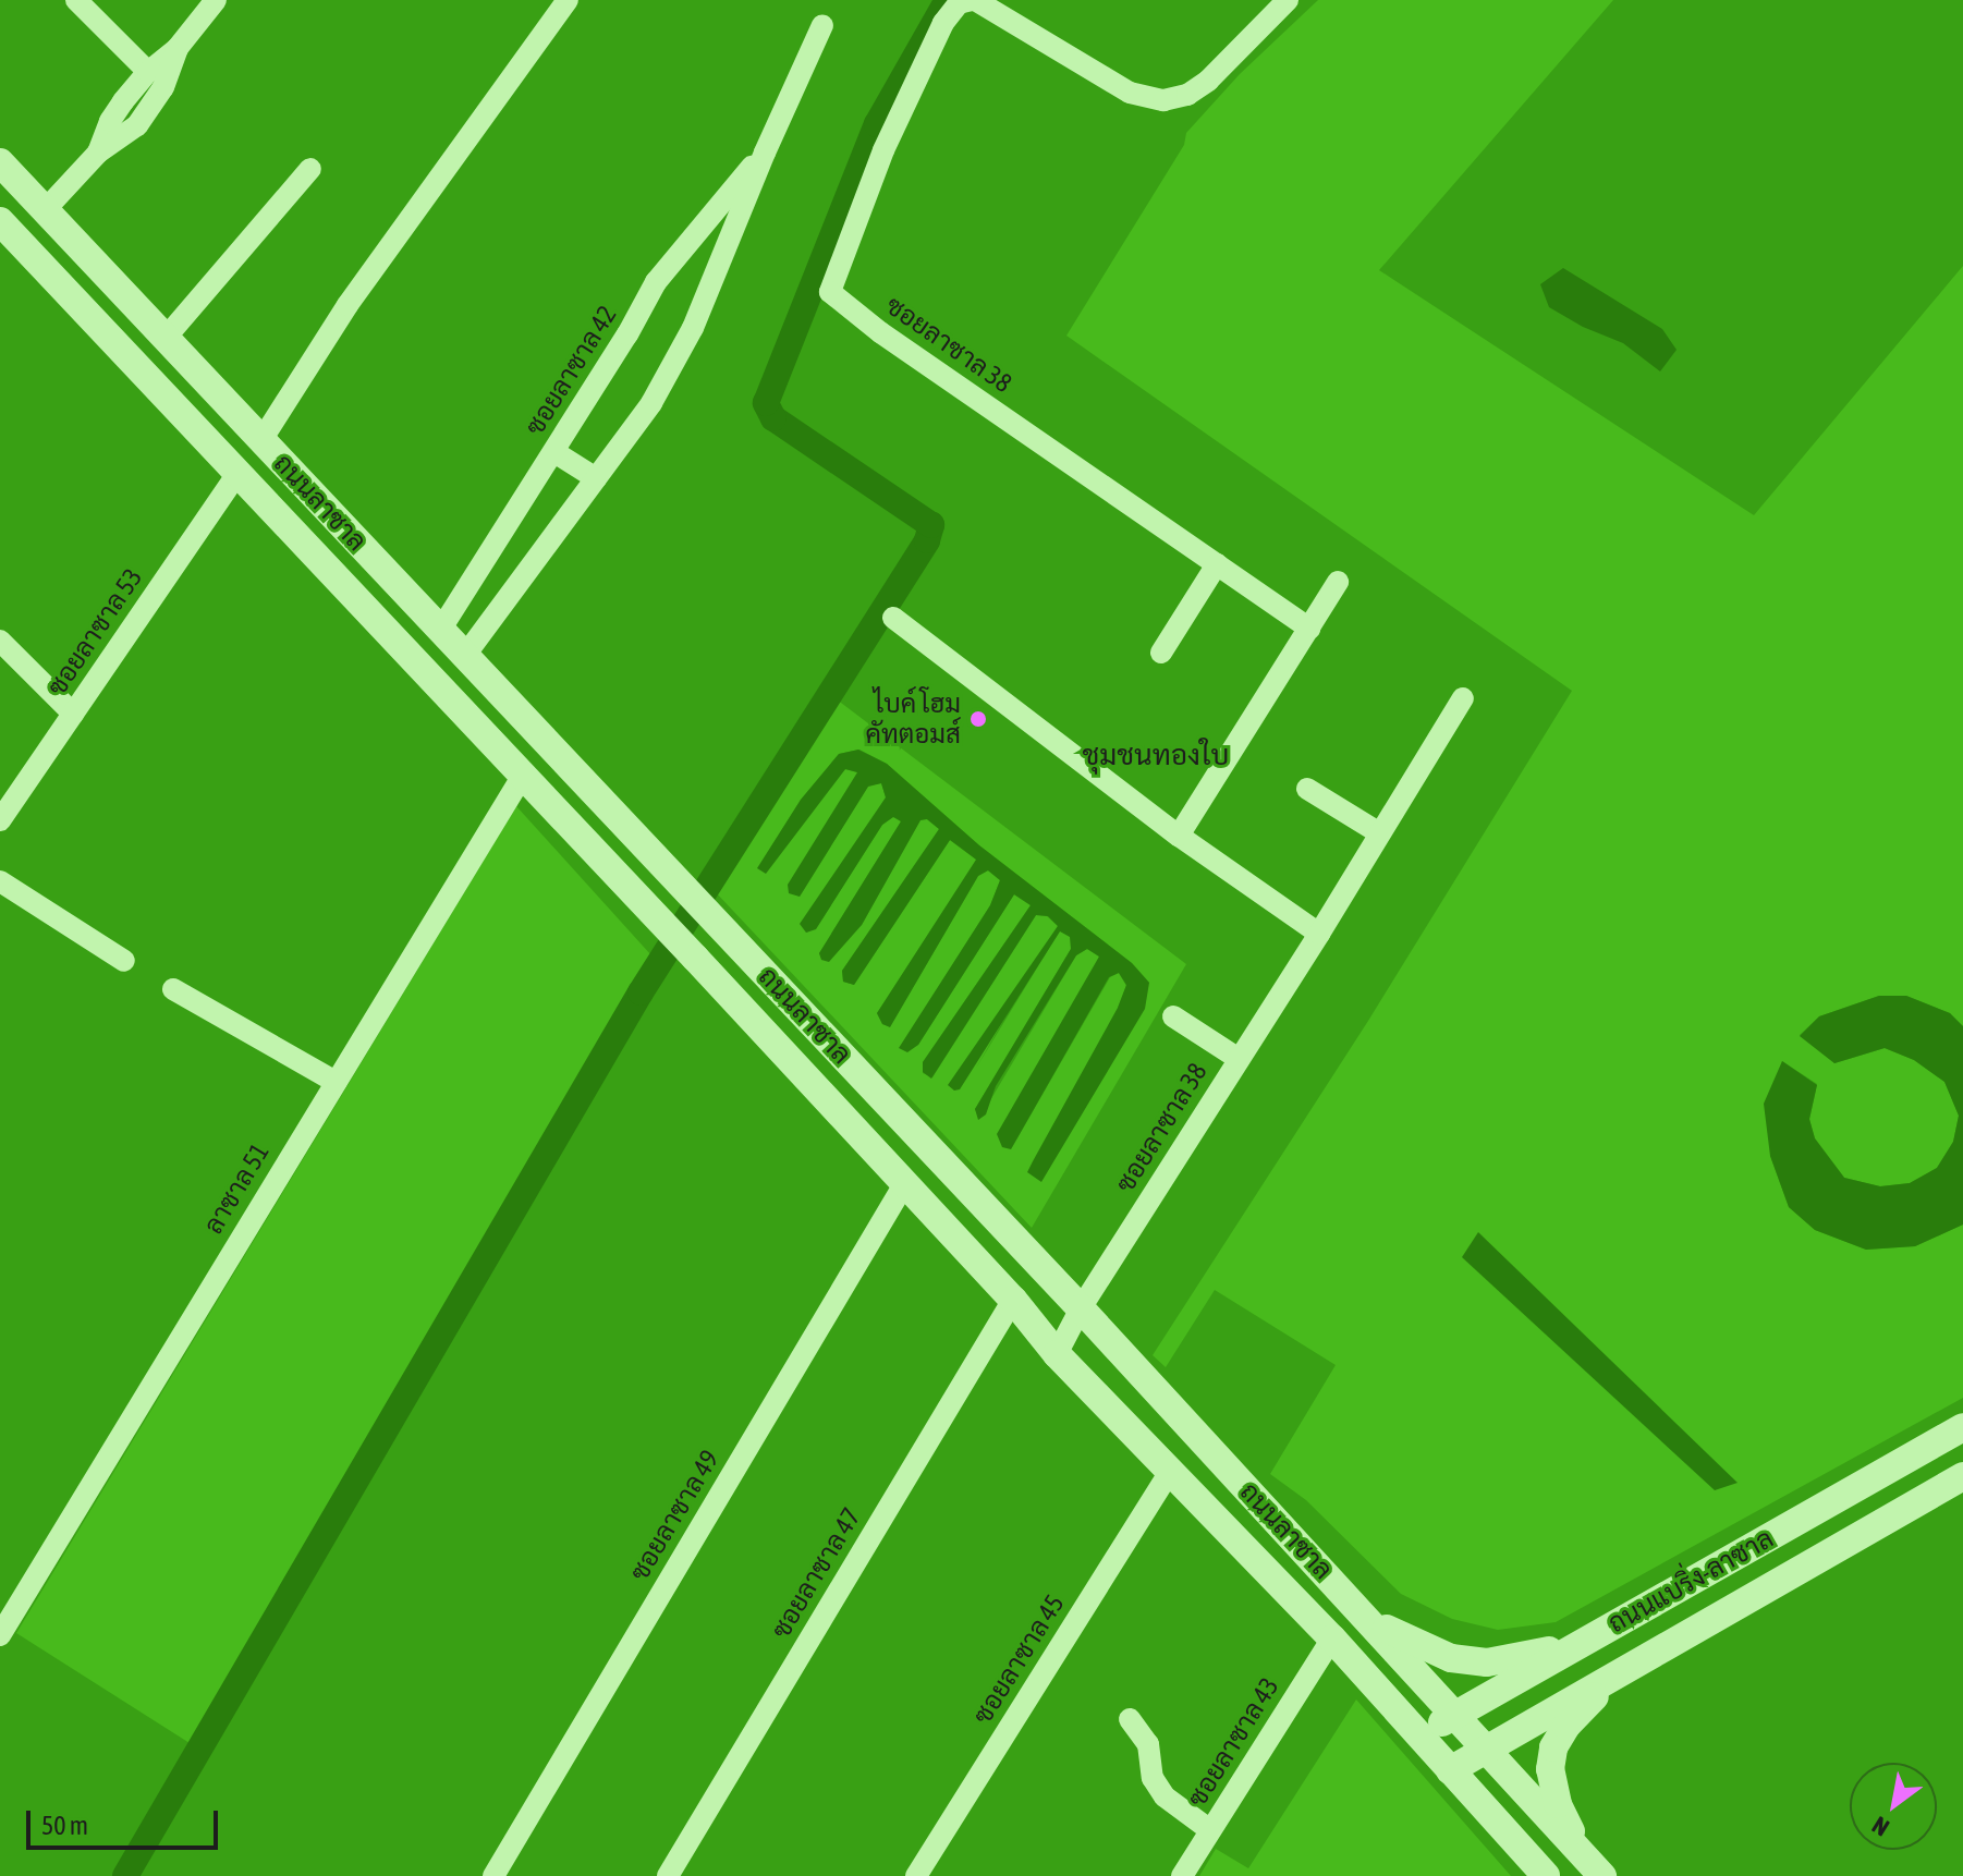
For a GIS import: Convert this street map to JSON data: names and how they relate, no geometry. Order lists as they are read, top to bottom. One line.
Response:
{"streets":{"street":["ซอยลาซาล 38","ซอยลาซาล 42","ถนนลาซาล","ซอยลาซาล 53","ลาซาล 51","ซอยลาซาล 49","ซอยลาซาล 47","ถนนแบริ่ง-ลาซาล","ซอยลาซาล 45","ซอยลาซาล 43"]},"crossings":[["ซอยลาซาล 38","ถนนลาซาล"],["ซอยลาซาล 42","ถนนลาซาล"],["ถนนลาซาล","ซอยลาซาล 53"],["ถนนลาซาล","ลาซาล 51"],["ถนนลาซาล","ซอยลาซาล 49"],["ถนนลาซาล","ซอยลาซาล 47"],["ถนนลาซาล","ถนนแบริ่ง-ลาซาล"],["ถนนลาซาล","ซอยลาซาล 45"],["ถนนลาซาล","ซอยลาซาล 43"]],"districts":["ชุมชนทองใบ"],"places":["ไบค์ โฮม คัทตอมส์"],"scale_bar":"50 m","north":"bottom left"}
